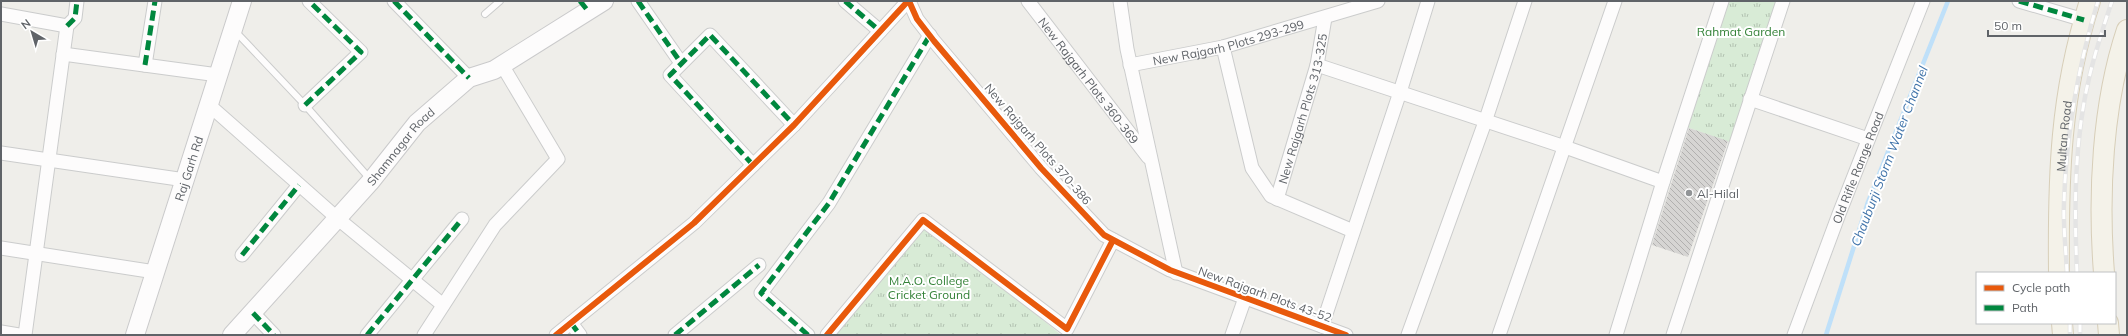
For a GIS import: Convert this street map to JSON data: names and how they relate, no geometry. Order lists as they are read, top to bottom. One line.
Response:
{"streets":{"main road":["Multan Road","Shamnagar Road","Raj Garh Rd"],"street":["New Rajgarh Plots 293-299","New Rajgarh Plots 360-369","New Rajgarh Plots 313-325","New Rajgarh Plots 370-386","Old Rifle Range Road","New Rajgarh Plots 43-52"]},"crossings":[["New Rajgarh Plots 293-299","New Rajgarh Plots 313-325"],["New Rajgarh Plots 370-386","New Rajgarh Plots 43-52"]],"water":["Chauburji Storm Water Channel"],"parks":["Rahmat Garden","M.A.O. College Cricket Ground"],"places":["Al-Hilal"],"legend":["Cycle path","Path"],"scale_bar":"50 m","north":"top left"}
